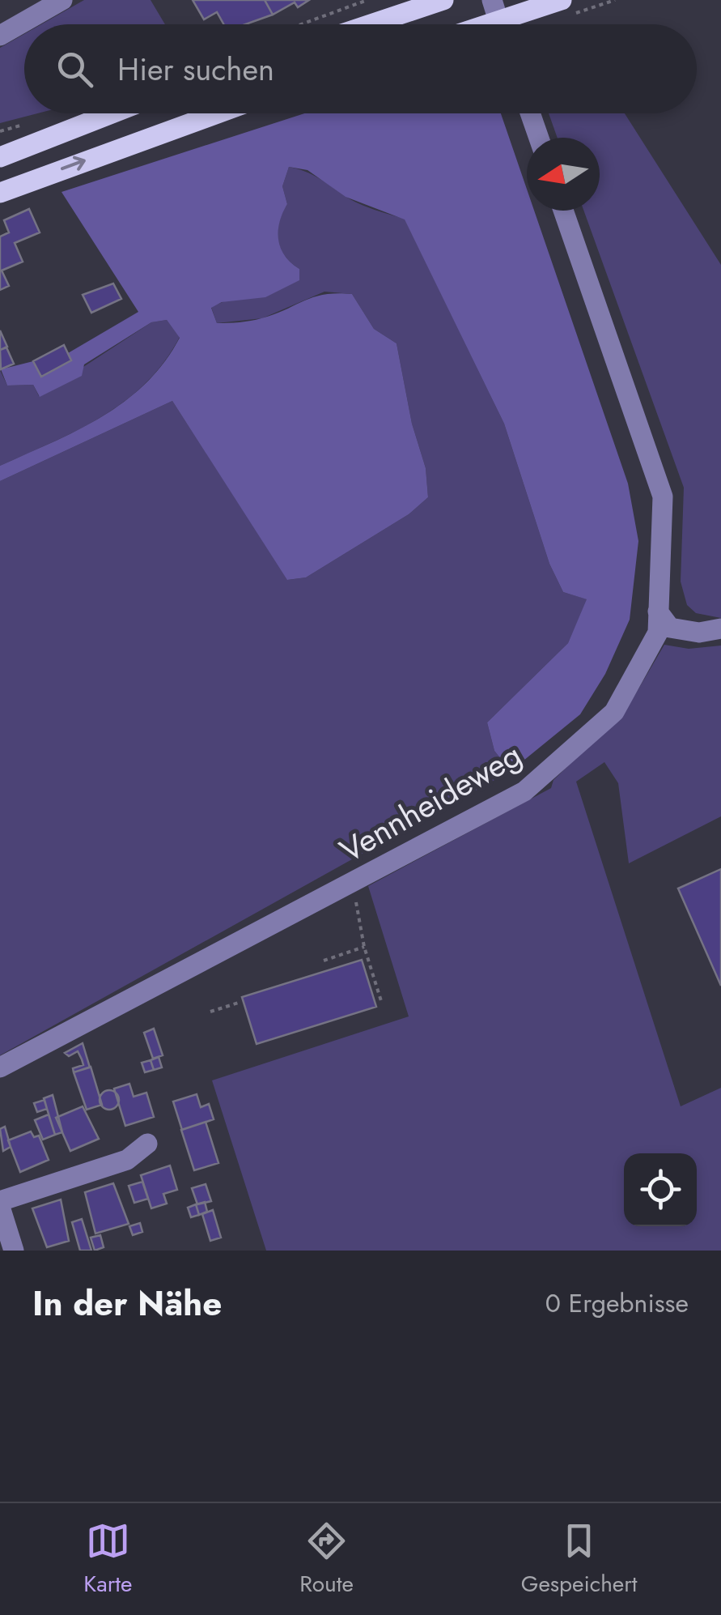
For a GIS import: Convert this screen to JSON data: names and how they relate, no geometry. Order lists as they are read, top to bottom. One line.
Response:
{"streets":{"street":["Vennheideweg"]},"north":"left","page":{"search":"Hier suchen","heading":["In der Nähe","0 Ergebnisse"],"nav":["Karte","Route","Gespeichert"]}}
